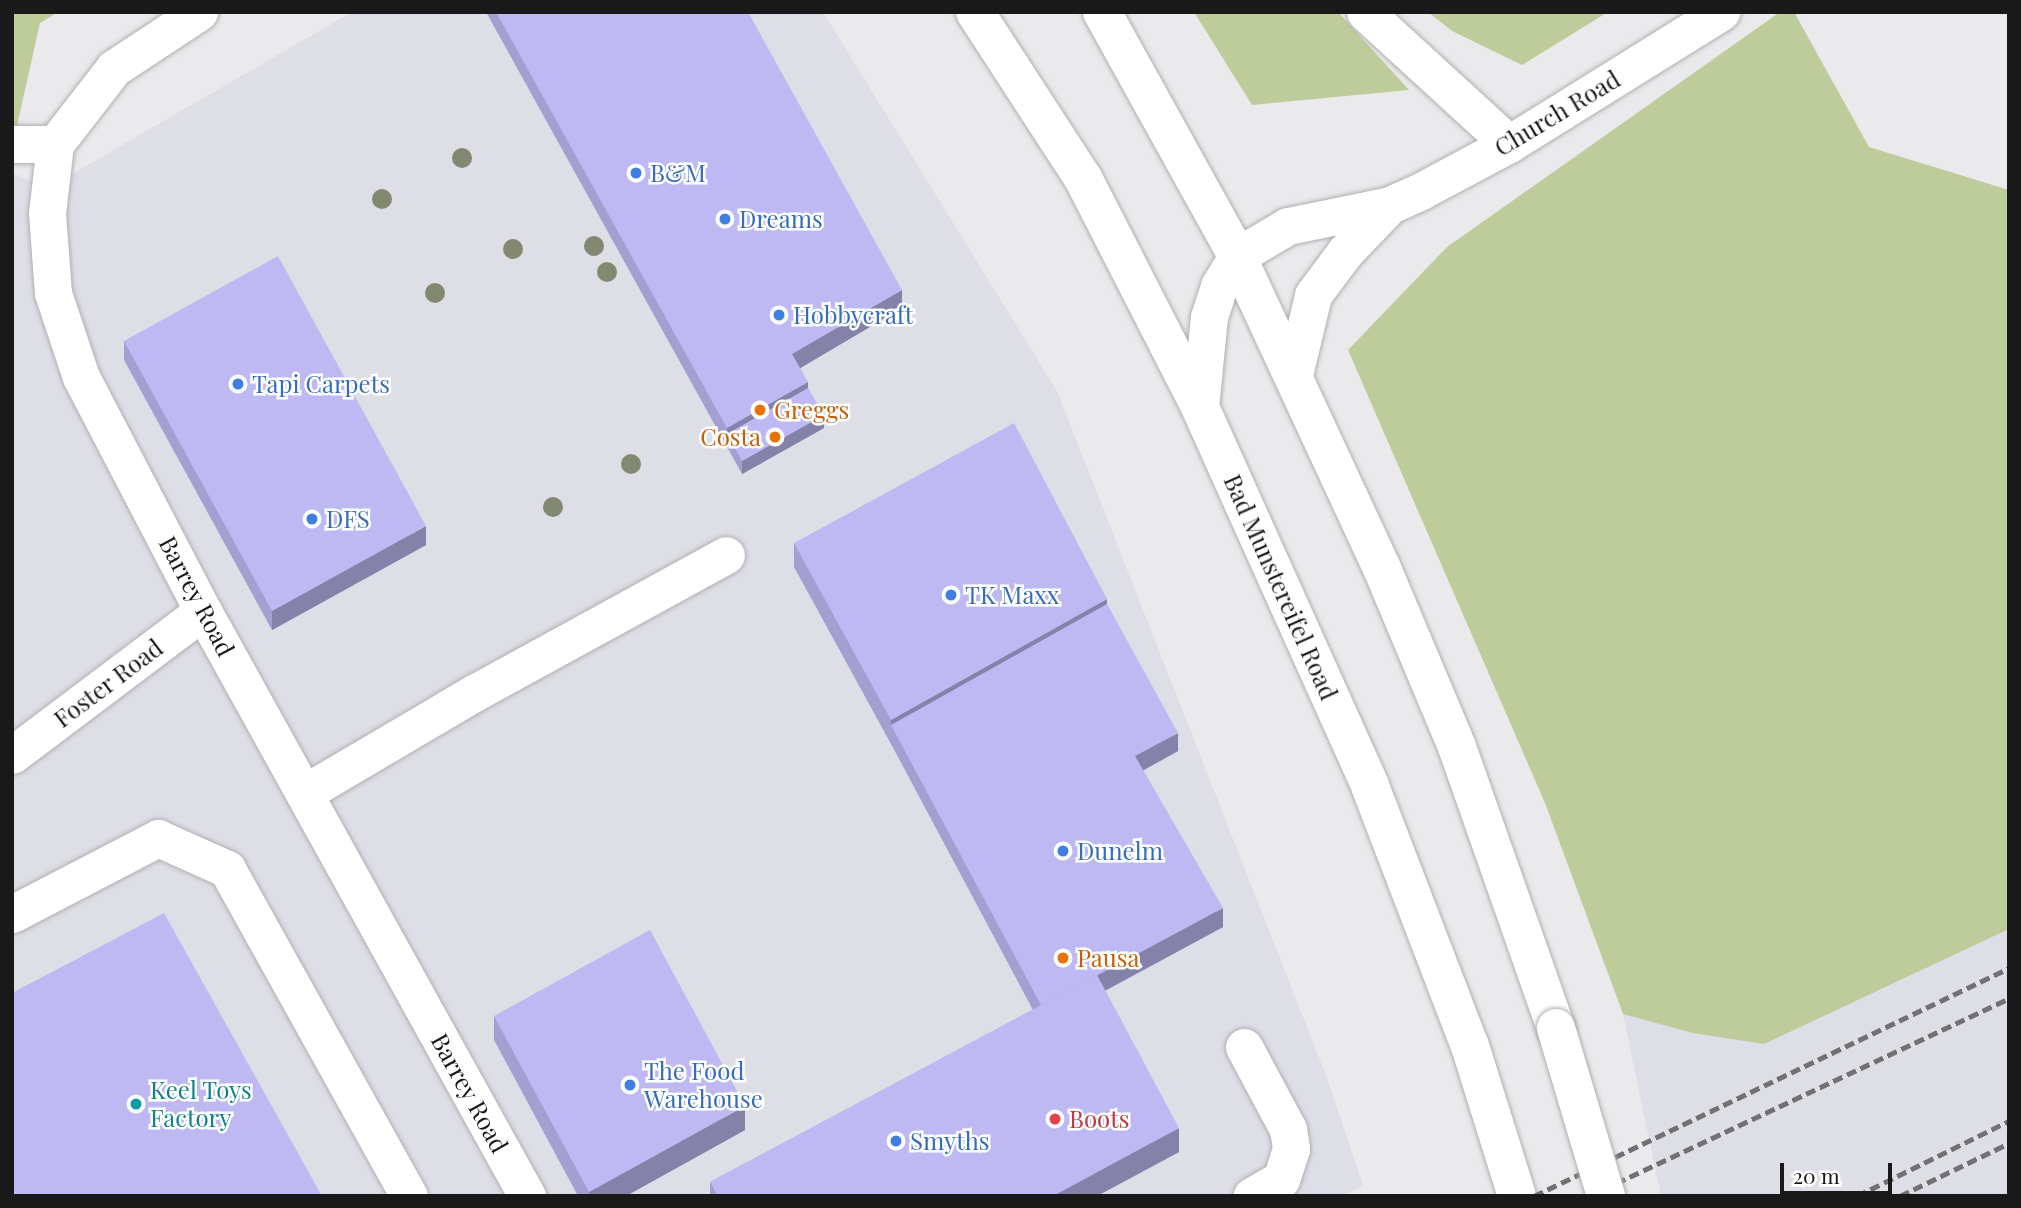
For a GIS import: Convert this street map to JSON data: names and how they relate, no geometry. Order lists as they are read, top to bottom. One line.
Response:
{"streets":{"highway":["Bad Munstereifel Road"],"street":["Church Road","Barrey Road","Foster Road"]},"crossings":[["Church Road","Bad Munstereifel Road"],["Barrey Road","Foster Road"]],"places":["B&M","Dreams","Hobbycraft","Tapi Carpets","Greggs","Costa","DFS","TK Maxx","Dunelm","Pausa","The Food Warehouse","Keel Toys Factory","Boots","Smyths"],"scale_bar":"20 m"}
